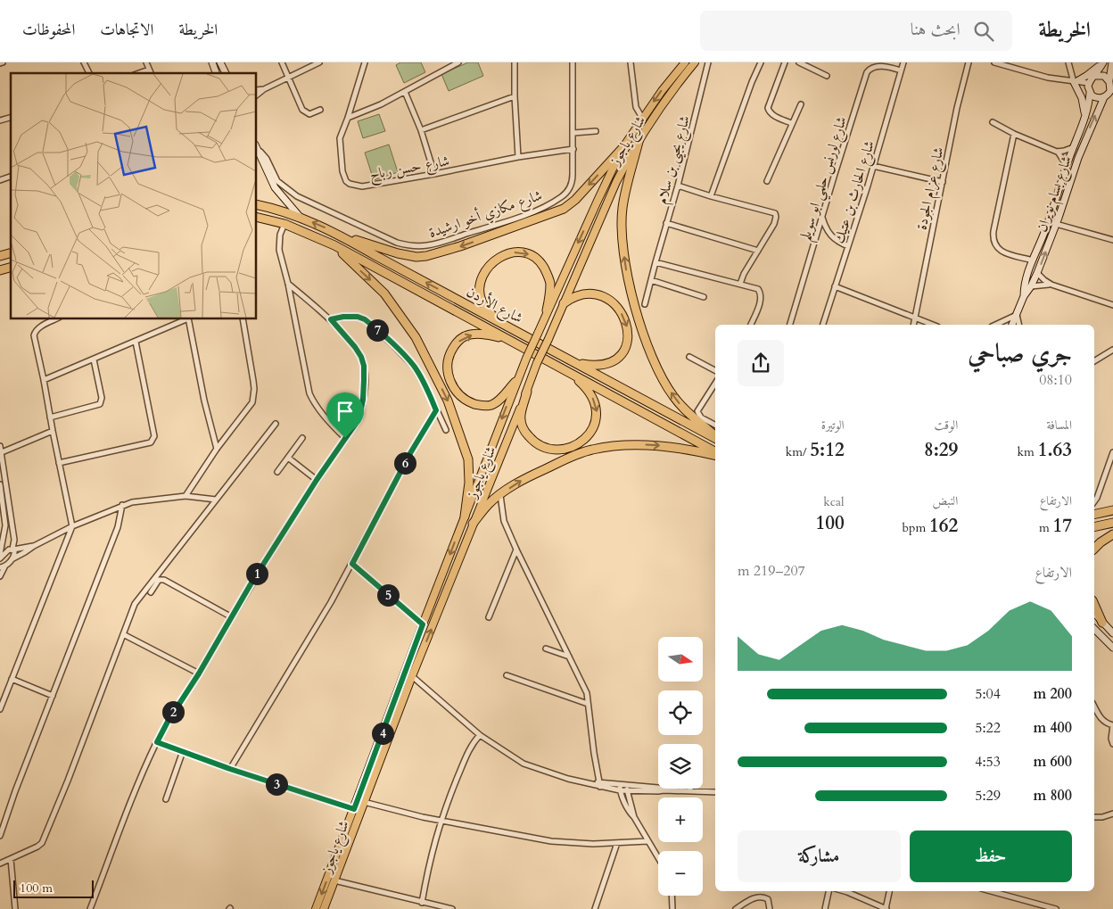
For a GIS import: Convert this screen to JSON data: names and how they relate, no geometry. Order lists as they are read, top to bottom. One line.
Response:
{"streets":{"highway":["شارع الأردن"],"main road":["شارع ياجوز"],"street":["شارع يحيى بن سلام","شارع حسن رباح","شارع لورنس حلمي ابو سويلم","شارع عزام الجودة","شارع الحارث بن عتيك","شارع بسام نويران","شارع مكازي أخو ارشيدة"]},"crossings":[["شارع حسن رباح","شارع مكازي أخو ارشيدة"],["شارع لورنس حلمي ابو سويلم","شارع الحارث بن عتيك"]],"scale_bar":"100 m","north":"right","page":{"header":"الخريطة","search":"ابحث هنا","nav":["الخريطة","الاتجاهات","المحفوظات"],"pins":["7","6","1","5","2","4","3"],"heading":["جري صباحي","08:10"],"stats":[["المسافة","1.63 km"],["الوقت","8:29"],["الوتيرة","5:12 /km"],["الارتفاع","17 m"],["النبض","162 bpm"],["kcal","100"]],"chart":["الارتفاع","207–219 m"],"map_buttons":["+","−"],"list":[{"name":"200 m","note":"5:04"},{"name":"400 m","note":"5:22"},{"name":"600 m","note":"4:53"},{"name":"800 m","note":"5:29"}],"buttons":["حفظ","مشاركة"],"scale":"100 m"}}
